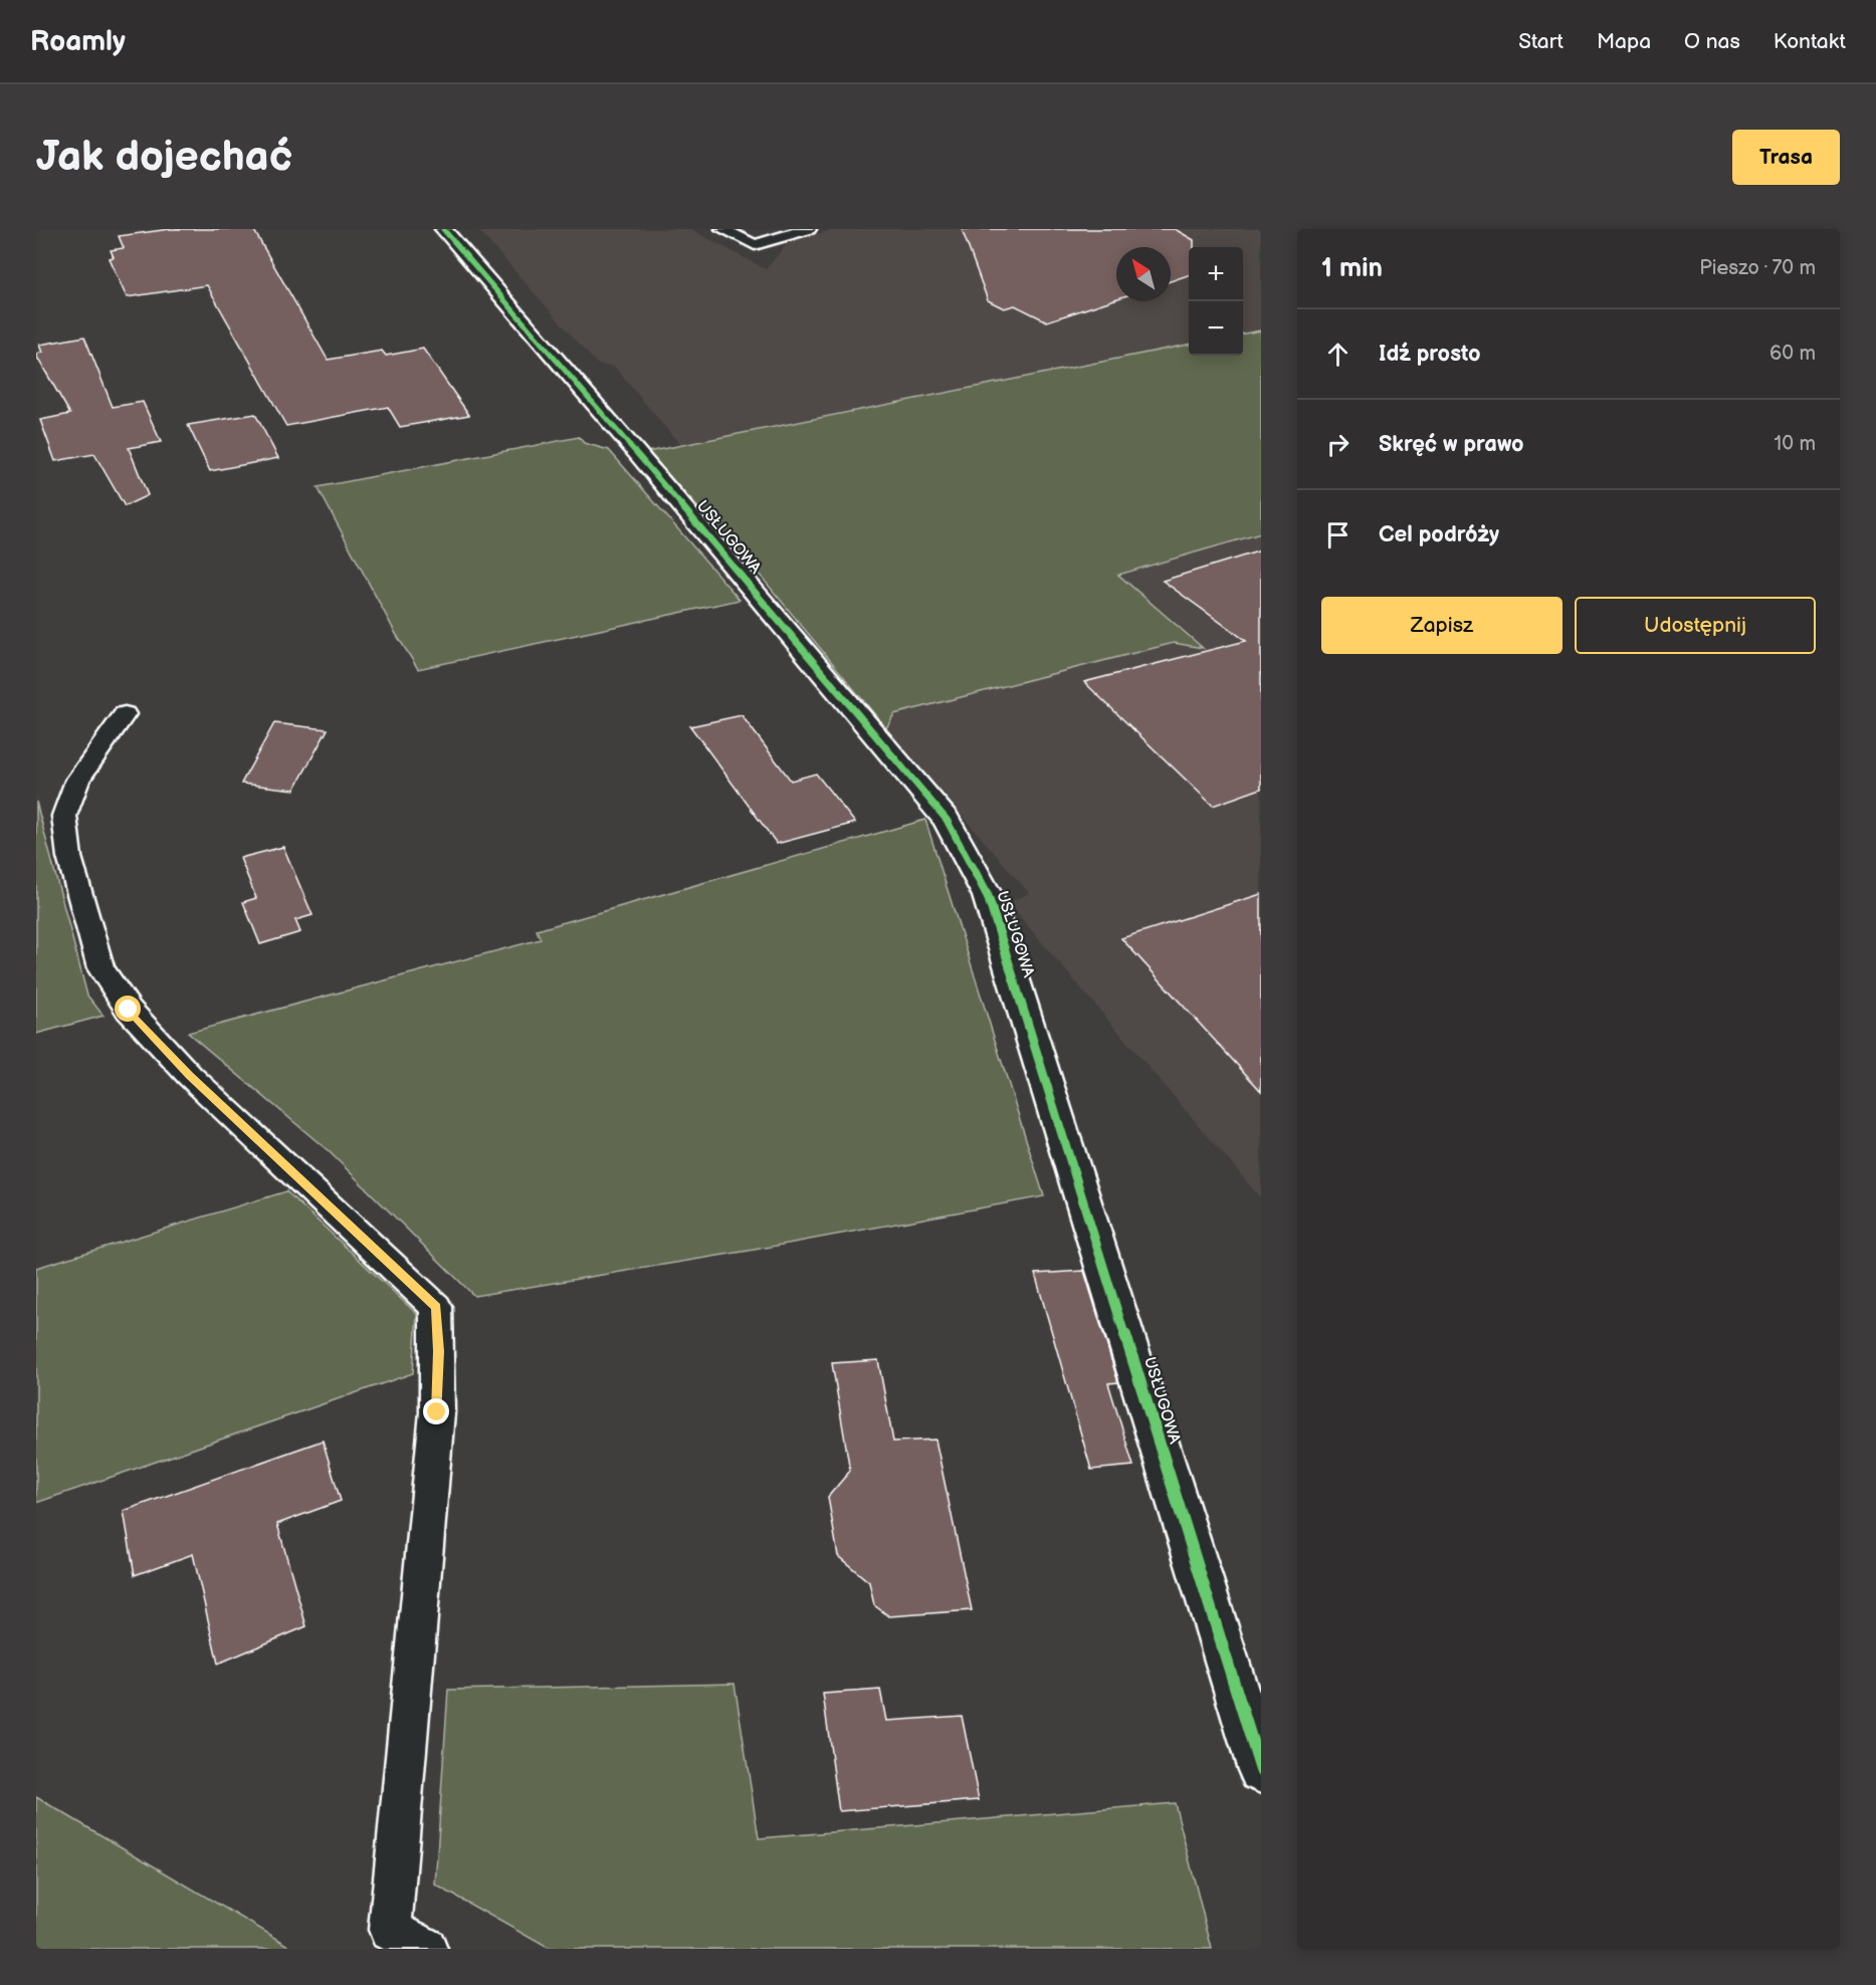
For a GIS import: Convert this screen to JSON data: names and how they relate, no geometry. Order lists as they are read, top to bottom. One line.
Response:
{"streets":{"street":["USŁUGOWA"]},"north":"top left","page":{"header":"Roamly","nav":["Start","Mapa","O nas","Kontakt"],"buttons":["Trasa",["Zapisz","Udostępnij"]],"title":"Jak dojechać","heading":["1 min","Pieszo · 70 m"],"map_buttons":["+","−"],"list":[["Idź prosto","60 m"],["Skręć w prawo","10 m"],"Cel podróży"]}}
